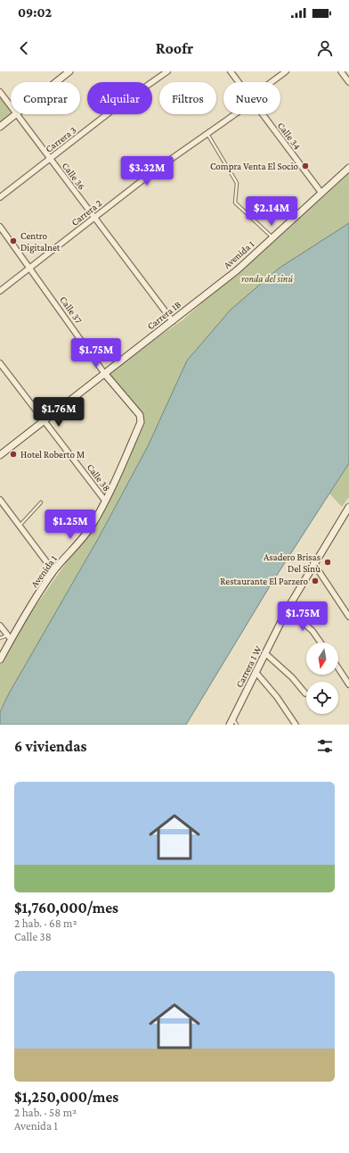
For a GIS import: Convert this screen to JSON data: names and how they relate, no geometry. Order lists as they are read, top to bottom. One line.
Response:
{"streets":{"street":["Calle 34","Carrera 3","Calle 36","Carrera 2","Avenida 1","Calle 37","Carrera 1B","Calle 38","Carrera 1 W"]},"crossings":[["Calle 34","Avenida 1"],["Carrera 3","Calle 36"],["Calle 36","Carrera 2"],["Calle 36","Carrera 1B"],["Carrera 2","Calle 37"],["Avenida 1","Calle 37"],["Avenida 1","Carrera 1B"],["Avenida 1","Calle 38"],["Calle 37","Carrera 1B"],["Carrera 1B","Calle 38"]],"parks":["ronda del sinú"],"places":["Compra Venta El Socio","Centro Digitalnet","Hotel Roberto M","Asadero Brisas Del Sinù","Restaurante El Parzero"],"north":"bottom","page":{"status":"09:02","header":"Roofr","chip":["Comprar","Alquilar","Filtros","Nuevo"],"price":["$3.32M","$2.14M","$1.75M","$1.76M","$1.25M","$1.75M"],"heading":"6 viviendas","list":[{"name":"$1,760,000/mes","note":"2 hab. · 68 m² · Calle 38"},{"name":"$1,250,000/mes","note":"2 hab. · 58 m² · Avenida 1"}]}}
